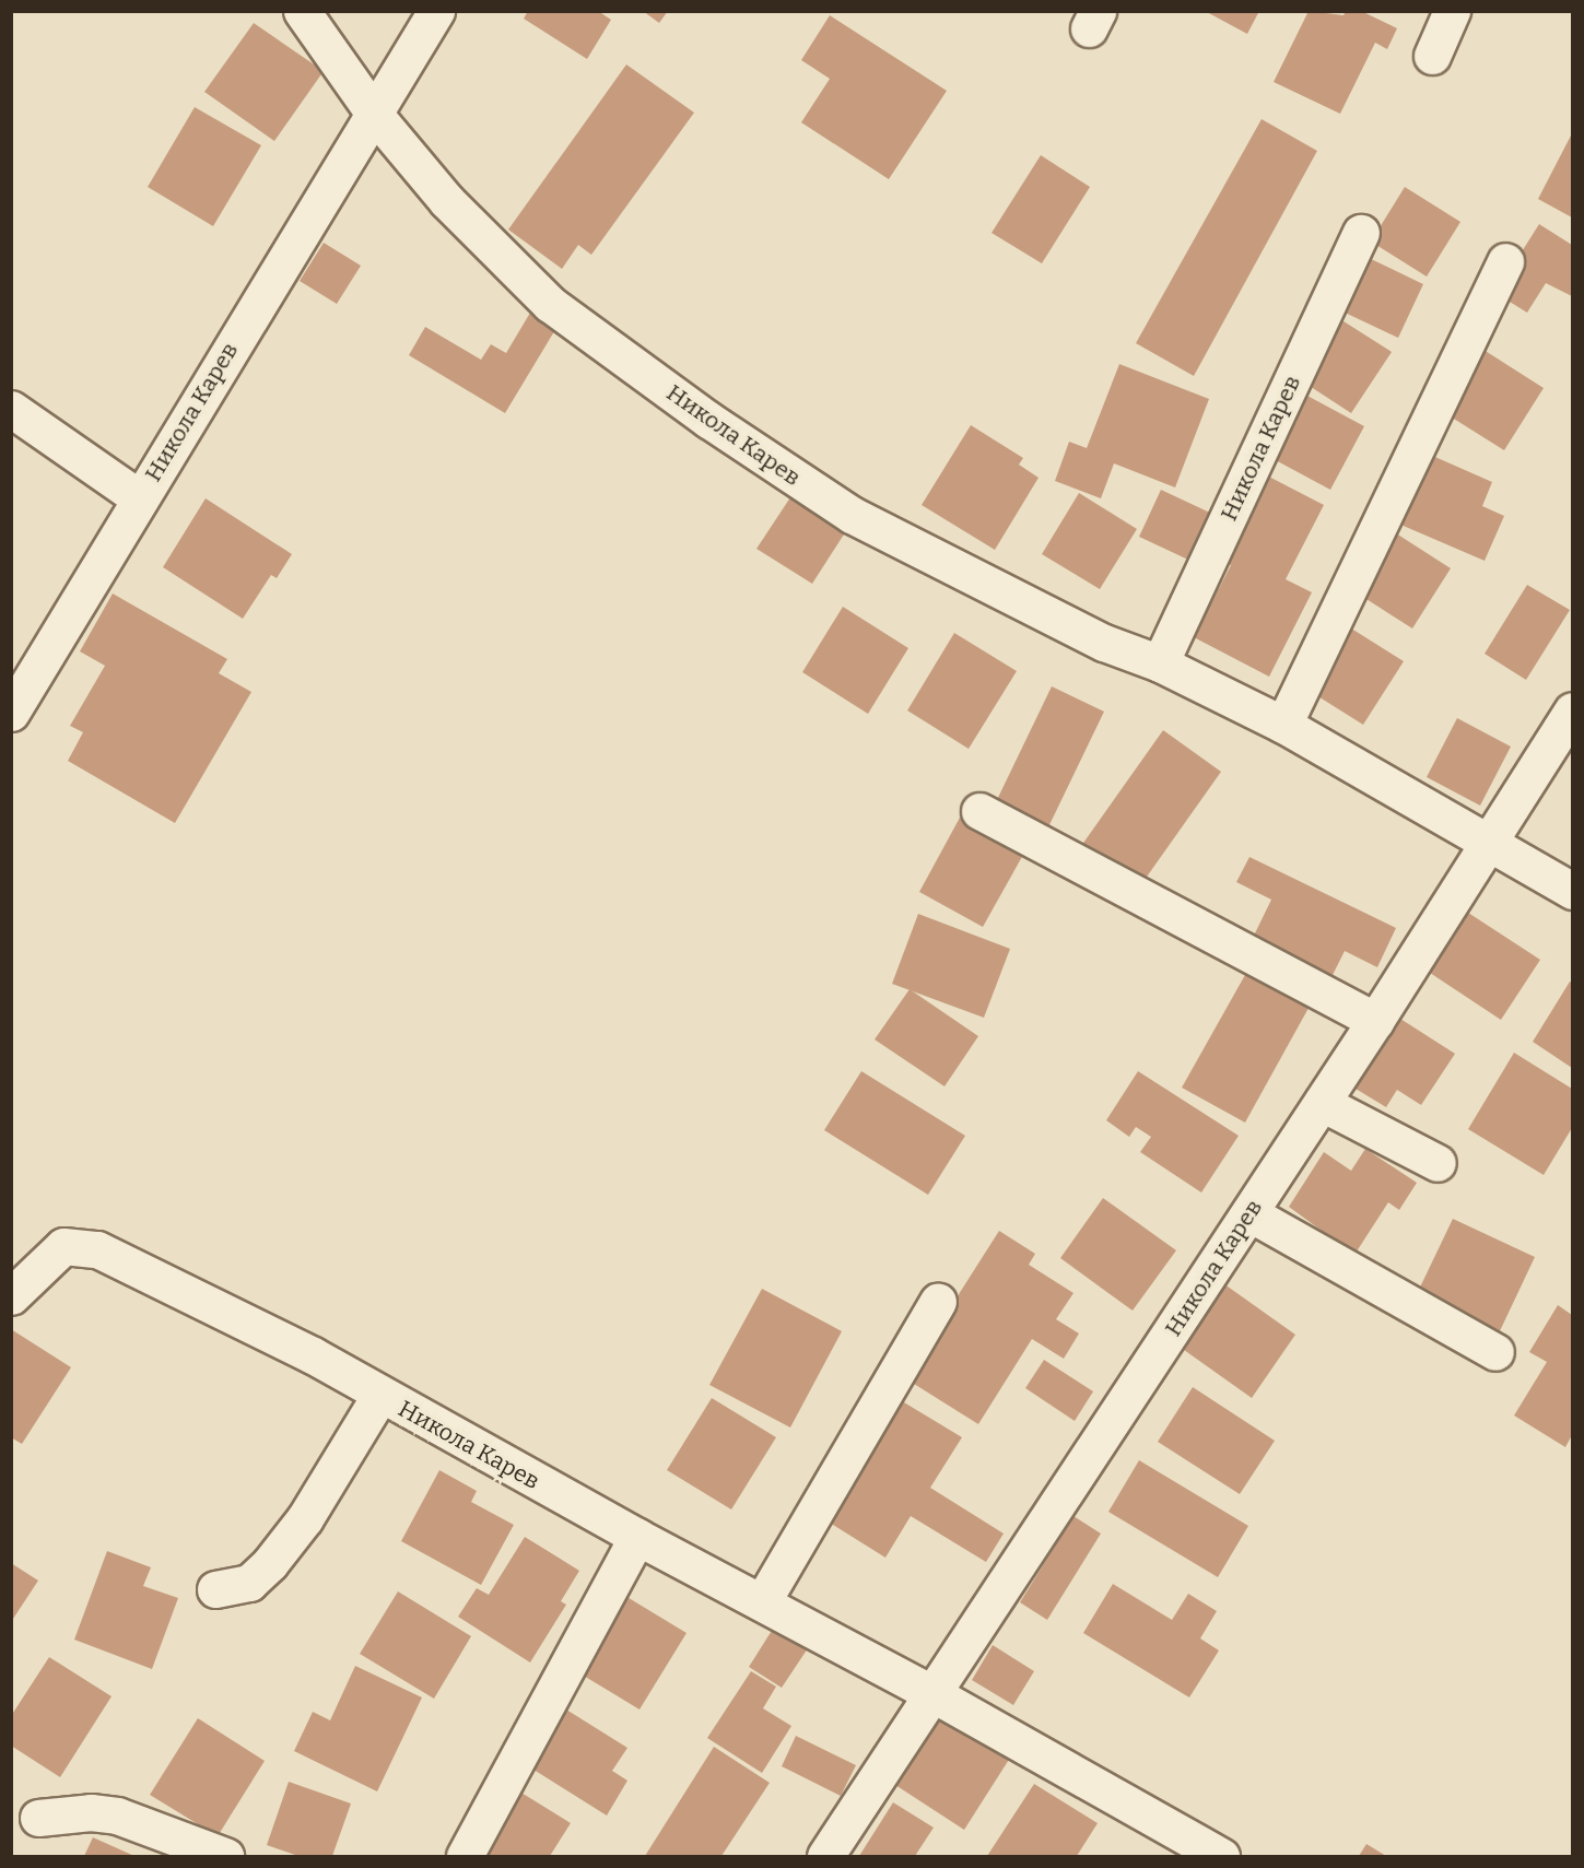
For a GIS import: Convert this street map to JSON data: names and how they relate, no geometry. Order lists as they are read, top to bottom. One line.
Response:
{"streets":{"street":["Никола Карев"]}}
